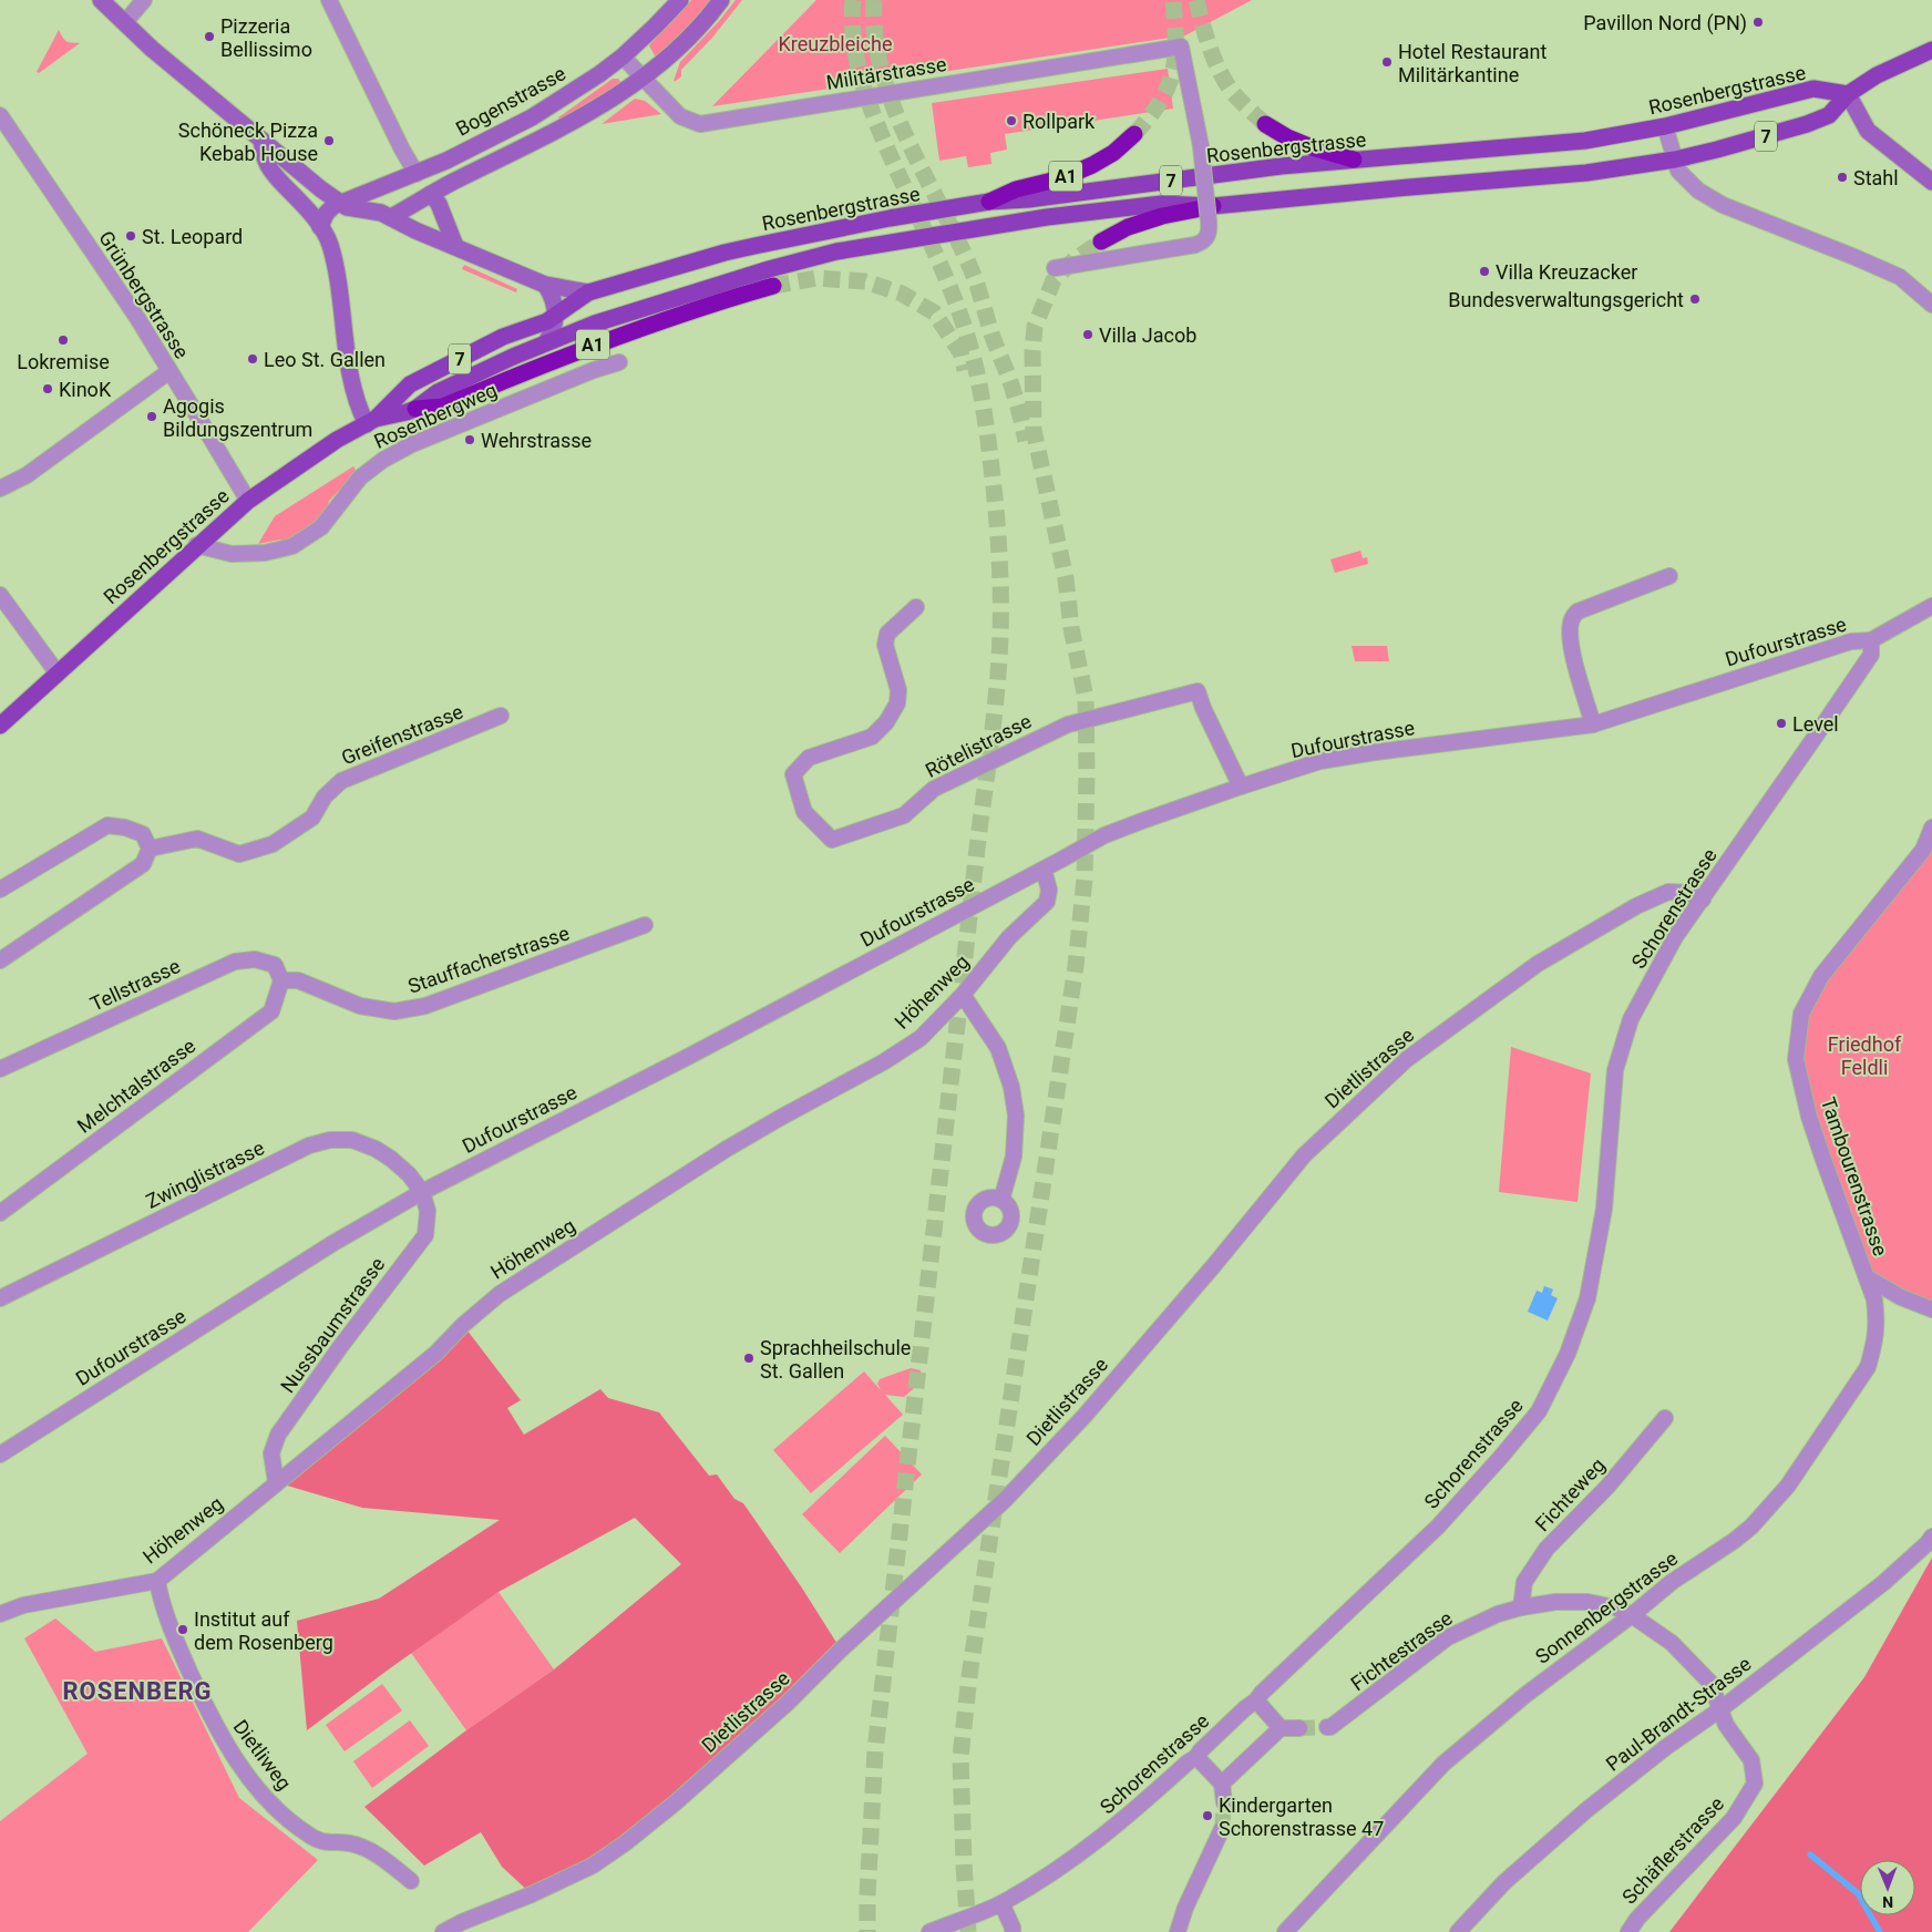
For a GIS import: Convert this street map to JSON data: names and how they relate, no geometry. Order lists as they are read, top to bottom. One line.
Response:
{"streets":{"highway":["A1"],"main road":["Rosenbergstrasse","Bogenstrasse","7"],"street":["Militärstrasse","Grünbergstrasse","Rosenbergweg","Dufourstrasse","Greifenstrasse","Rötelistrasse","Schorenstrasse","Stauffacherstrasse","Tellstrasse","Höhenweg","Dietlistrasse","Melchtalstrasse","Zwinglistrasse","Tambourenstrasse","Nussbaumstrasse","Fichteweg","Sonnenbergstrasse","Fichtestrasse","Paul-Brandt-Strasse","Dietliweg","Schäflerstrasse"]},"crossings":[["Militärstrasse","Rosenbergstrasse"],["Militärstrasse","Bogenstrasse"],["Rosenbergstrasse","7"],["Rosenbergstrasse","A1"],["Rosenbergstrasse","Grünbergstrasse"],["Rosenbergstrasse","Rosenbergweg"],["Dufourstrasse","Rötelistrasse"],["Dufourstrasse","Schorenstrasse"],["Dufourstrasse","Höhenweg"],["Dufourstrasse","Zwinglistrasse"],["Dufourstrasse","Nussbaumstrasse"],["Schorenstrasse","Dietlistrasse"],["Stauffacherstrasse","Tellstrasse"],["Stauffacherstrasse","Melchtalstrasse"],["Tellstrasse","Melchtalstrasse"],["Höhenweg","Nussbaumstrasse"],["Höhenweg","Dietliweg"],["Zwinglistrasse","Nussbaumstrasse"],["Tambourenstrasse","Sonnenbergstrasse"],["Fichteweg","Fichtestrasse"],["Sonnenbergstrasse","Fichtestrasse"],["Fichtestrasse","Paul-Brandt-Strasse"],["Fichtestrasse","Schäflerstrasse"],["Paul-Brandt-Strasse","Schäflerstrasse"]],"districts":["ROSENBERG"],"parks":["Kreuzbleiche","Friedhof Feldli"],"places":["Pavillon Nord (PN)","Pizzeria Bellissimo","Hotel Restaurant Militärkantine","Rollpark","Schöneck Pizza Kebab House","Stahl","St. Leopard","Villa Kreuzacker","Bundesverwaltungsgericht","Villa Jacob","Lokremise","Leo St. Gallen","KinoK","Agogis Bildungszentrum","Wehrstrasse","Level","Sprachheilschule St. Gallen","Institut auf dem Rosenberg","Kindergarten Schorenstrasse 47"],"north":"bottom"}
